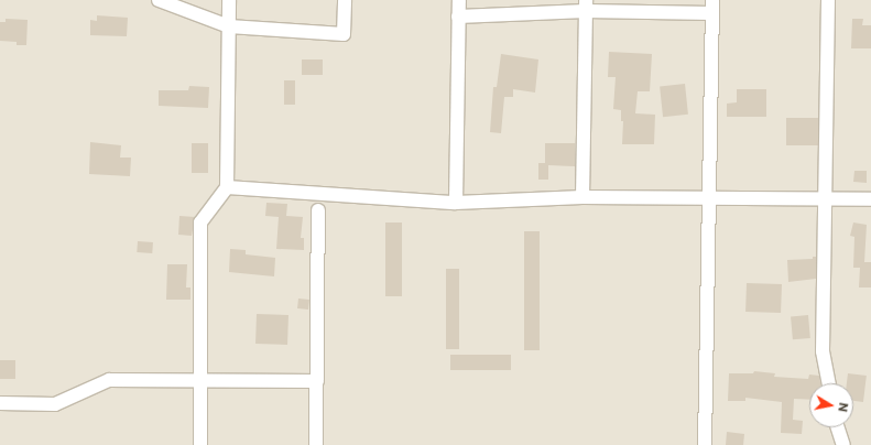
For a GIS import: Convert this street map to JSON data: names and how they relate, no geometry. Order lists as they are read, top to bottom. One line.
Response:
{"north":"right"}
